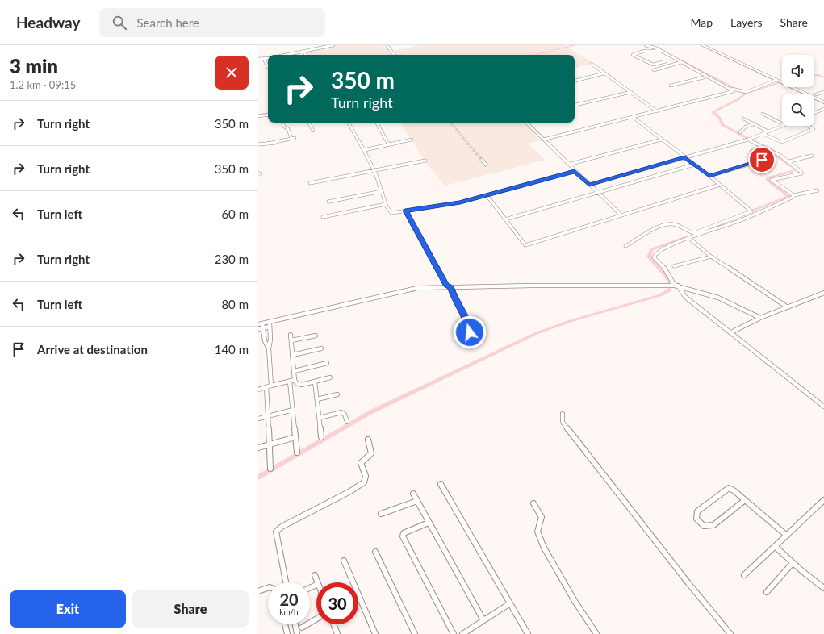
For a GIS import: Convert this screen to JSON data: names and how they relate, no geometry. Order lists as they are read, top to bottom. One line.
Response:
{"page":{"header":"Headway","search":"Search here","nav":["Map","Layers","Share"],"heading":["3 min","1.2 km · 09:15"],"turn":["350 m","Turn right"],"list":[{"name":"Turn right","value":"350 m"},{"name":"Turn right","value":"350 m"},{"name":"Turn left","value":"60 m"},{"name":"Turn right","value":"230 m"},{"name":"Turn left","value":"80 m"},{"name":"Arrive at destination","value":"140 m"}],"speed":"20 km/h","limit":"30","buttons":["Exit","Share"]}}
